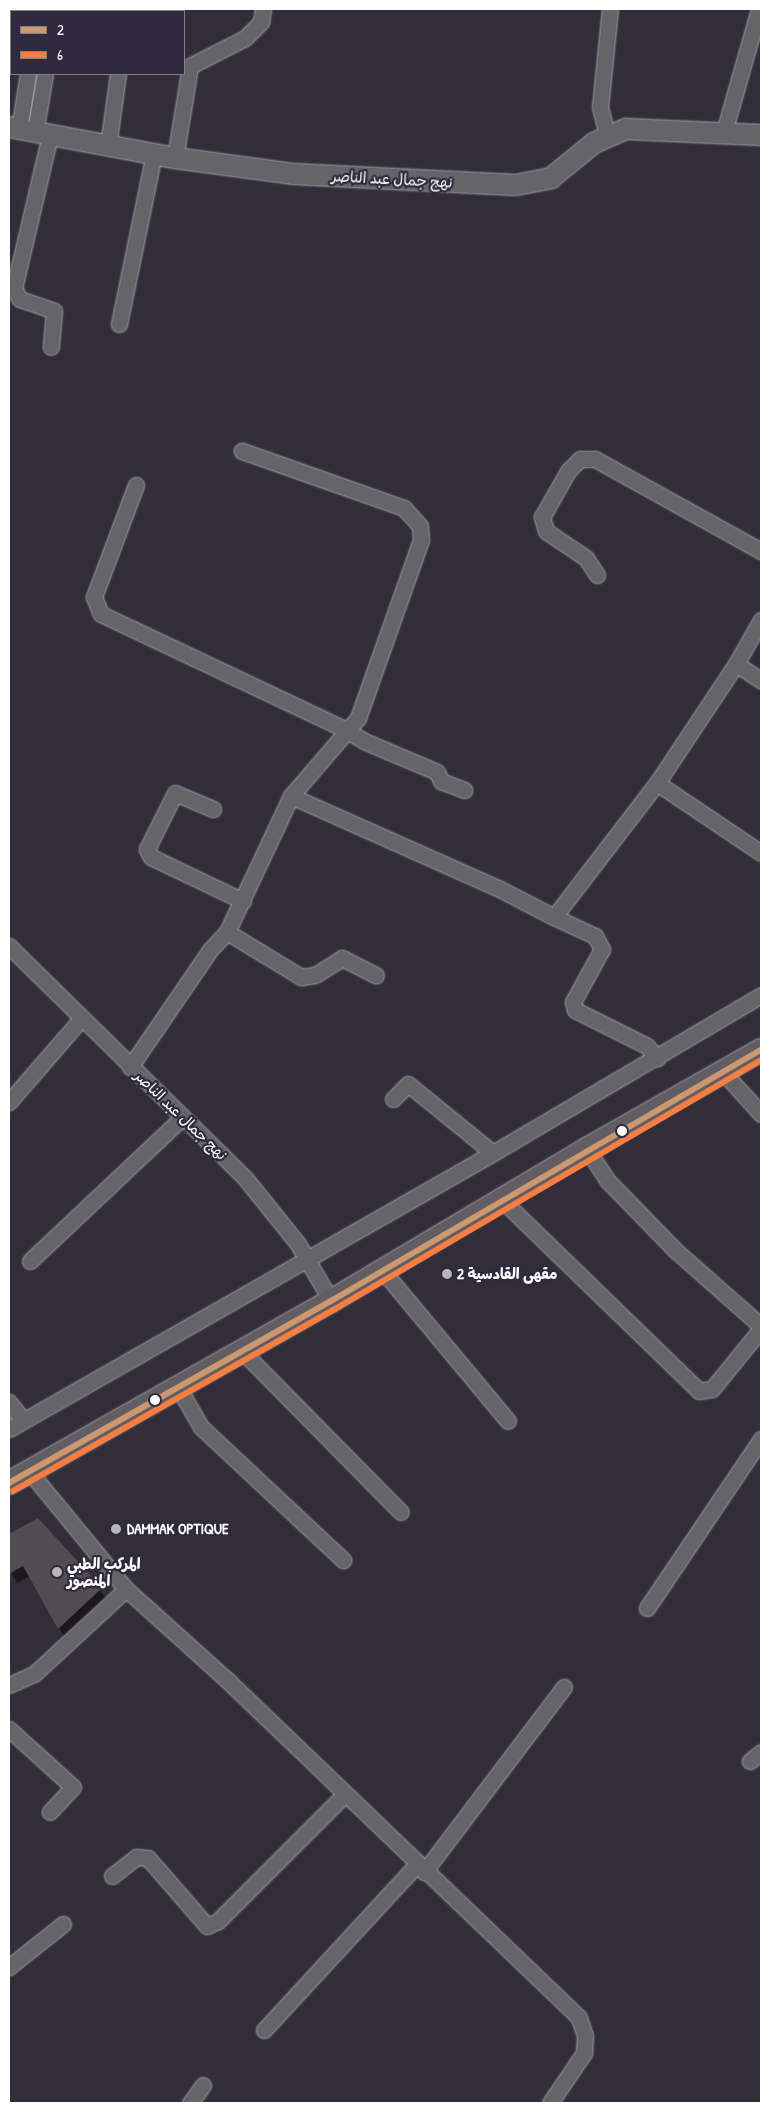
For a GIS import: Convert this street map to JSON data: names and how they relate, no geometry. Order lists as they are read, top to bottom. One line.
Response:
{"streets":{"street":["نهج جمال عبد الناصر"]},"places":["مقهى القادسية 2","DAMMAK OPTIQUE","المركب الطبي المنصور"],"lines":["transit line 2","transit line 6"],"legend":["2","6"]}
